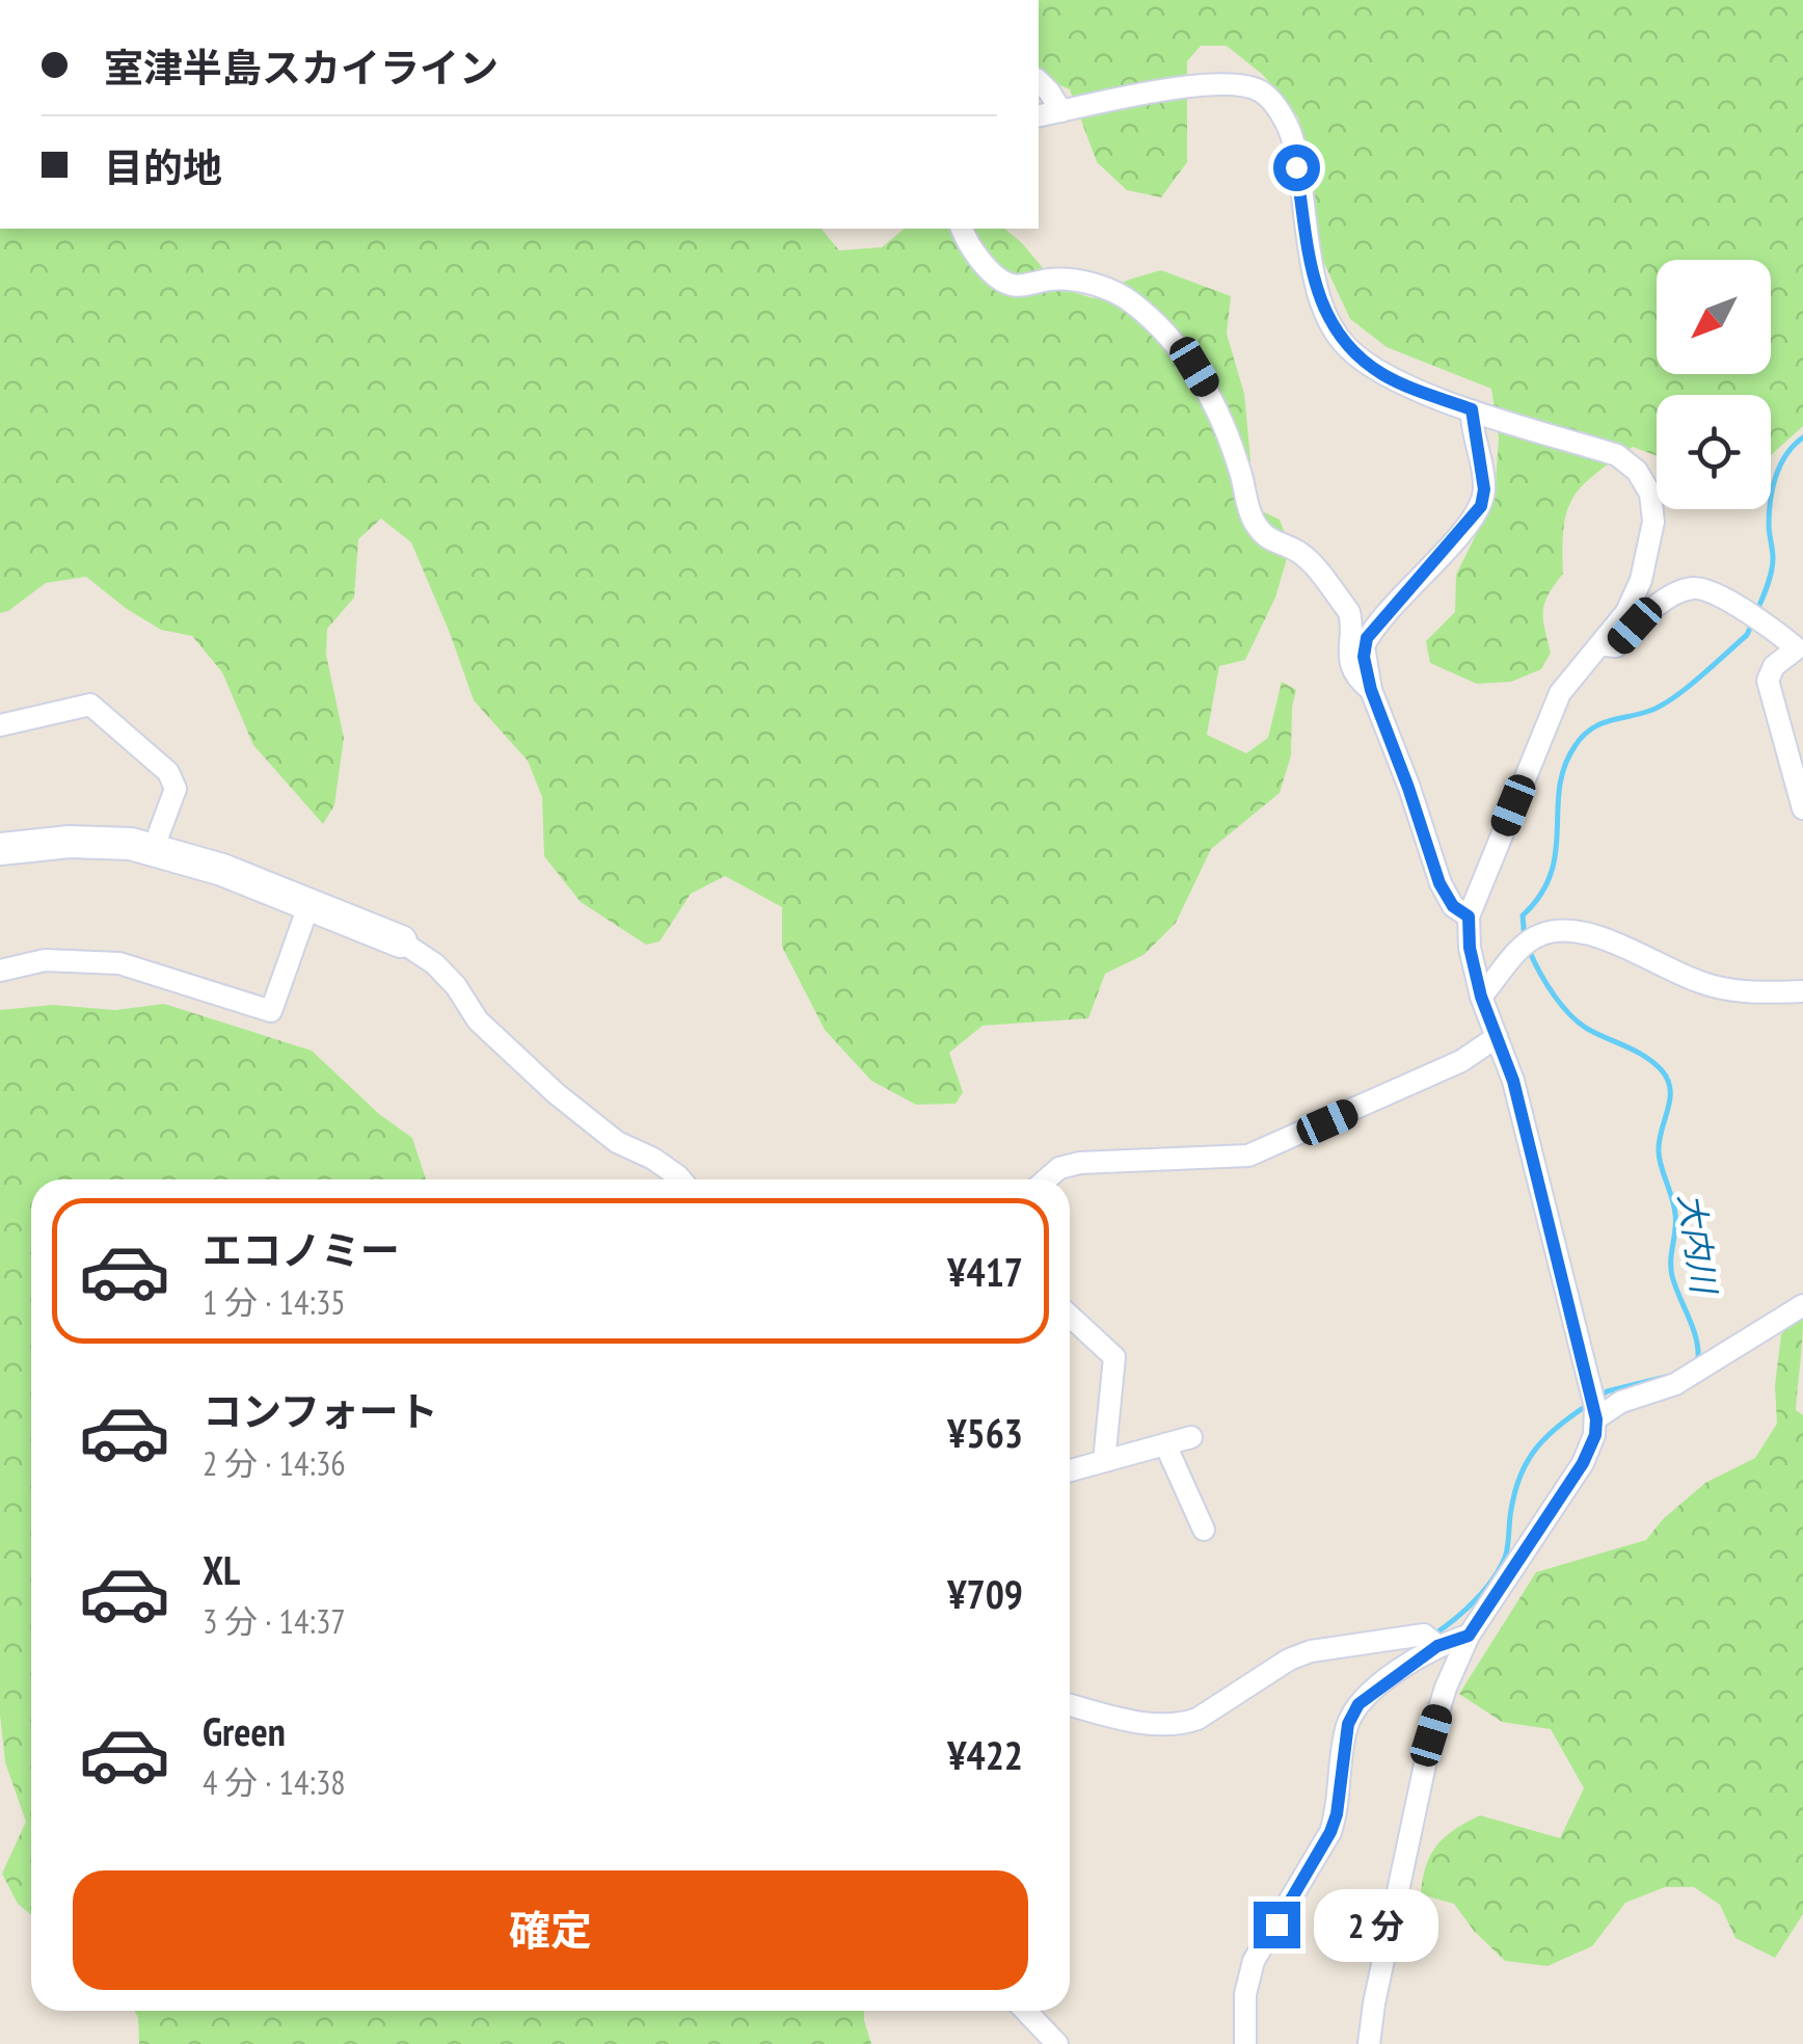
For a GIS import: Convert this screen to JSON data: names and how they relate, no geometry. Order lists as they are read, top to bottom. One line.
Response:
{"water":["大内川"],"north":"bottom left","page":{"banner":["室津半島スカイライン","目的地"],"list":[{"name":"エコノミー","note":"1 分 · 14:35","value":"¥417"},{"name":"コンフォート","note":"2 分 · 14:36","value":"¥563"},{"name":"XL","note":"3 分 · 14:37","value":"¥709"},{"name":"Green","note":"4 分 · 14:38","value":"¥422"}],"buttons":"確定","bubble":"2 分"}}
